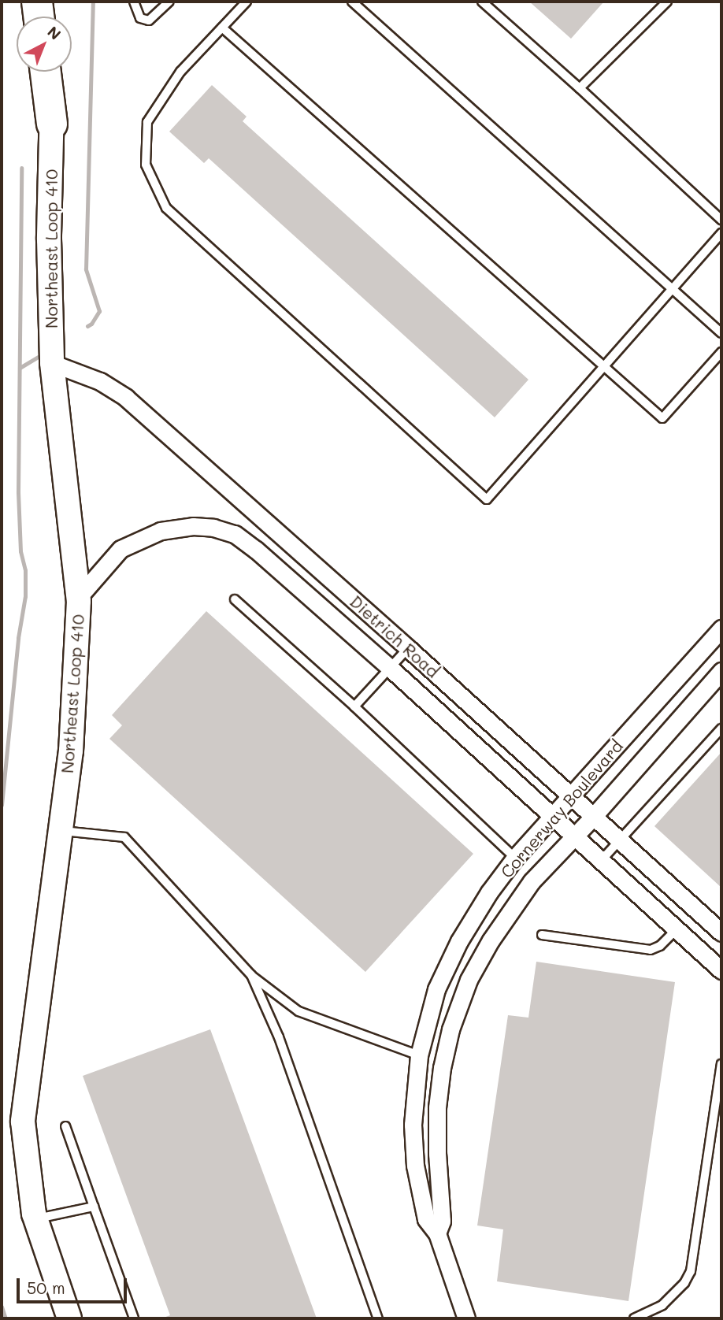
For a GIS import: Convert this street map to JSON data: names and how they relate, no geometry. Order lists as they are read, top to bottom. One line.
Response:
{"streets":{"main road":["Northeast Loop 410"],"street":["Dietrich Road","Cornerway Boulevard"]},"crossings":[["Northeast Loop 410","Dietrich Road"],["Dietrich Road","Cornerway Boulevard"]],"scale_bar":"50 m","north":"top right"}
